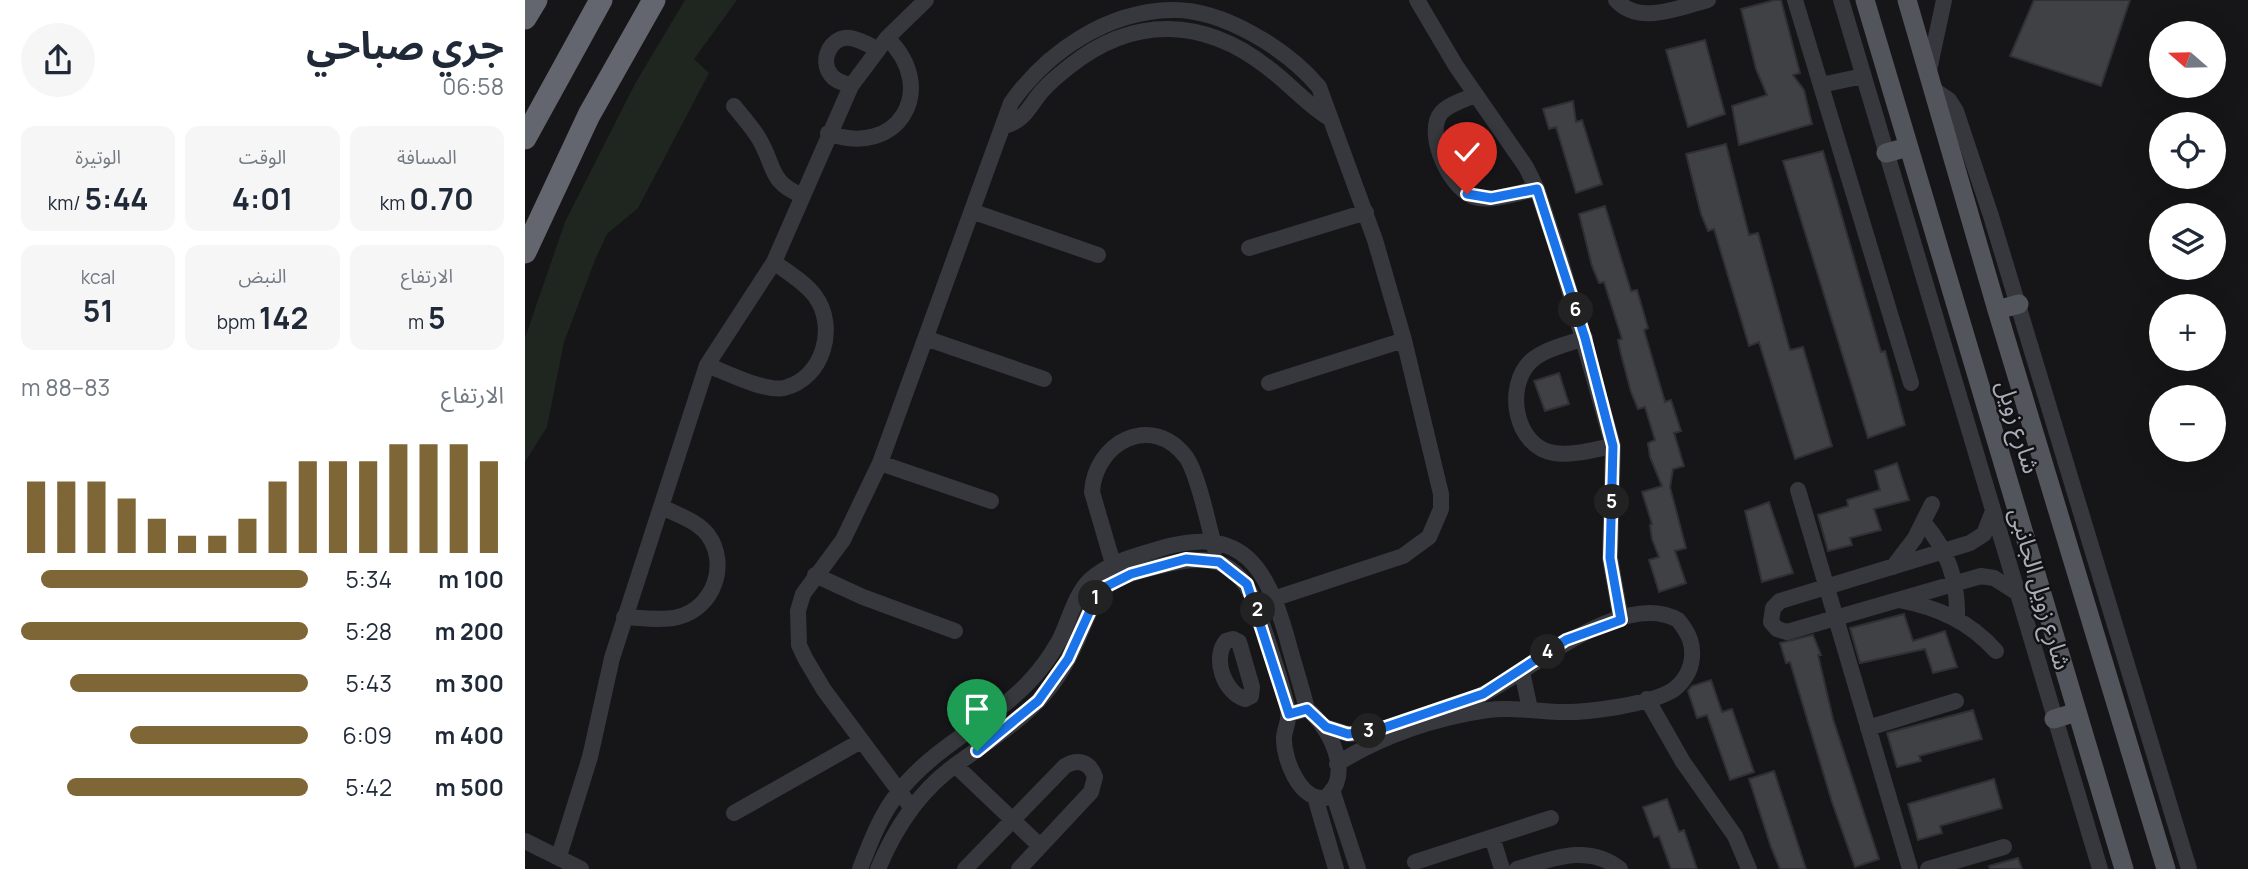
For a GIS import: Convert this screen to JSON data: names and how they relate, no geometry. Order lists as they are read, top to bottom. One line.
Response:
{"streets":{"main road":["شارع زويل"],"street":["شارع زويل الجانبى"]},"north":"left","page":{"heading":["جري صباحي","06:58"],"map_buttons":["+","−"],"stats":[["المسافة","0.70 km"],["الوقت","4:01"],["الوتيرة","5:44 /km"],["الارتفاع","5 m"],["النبض","142 bpm"],["kcal","51"]],"pins":["6","5","1","2","4","3"],"chart":["الارتفاع","83–88 m"],"list":[{"name":"100 m","note":"5:34"},{"name":"200 m","note":"5:28"},{"name":"300 m","note":"5:43"},{"name":"400 m","note":"6:09"},{"name":"500 m","note":"5:42"}]}}
